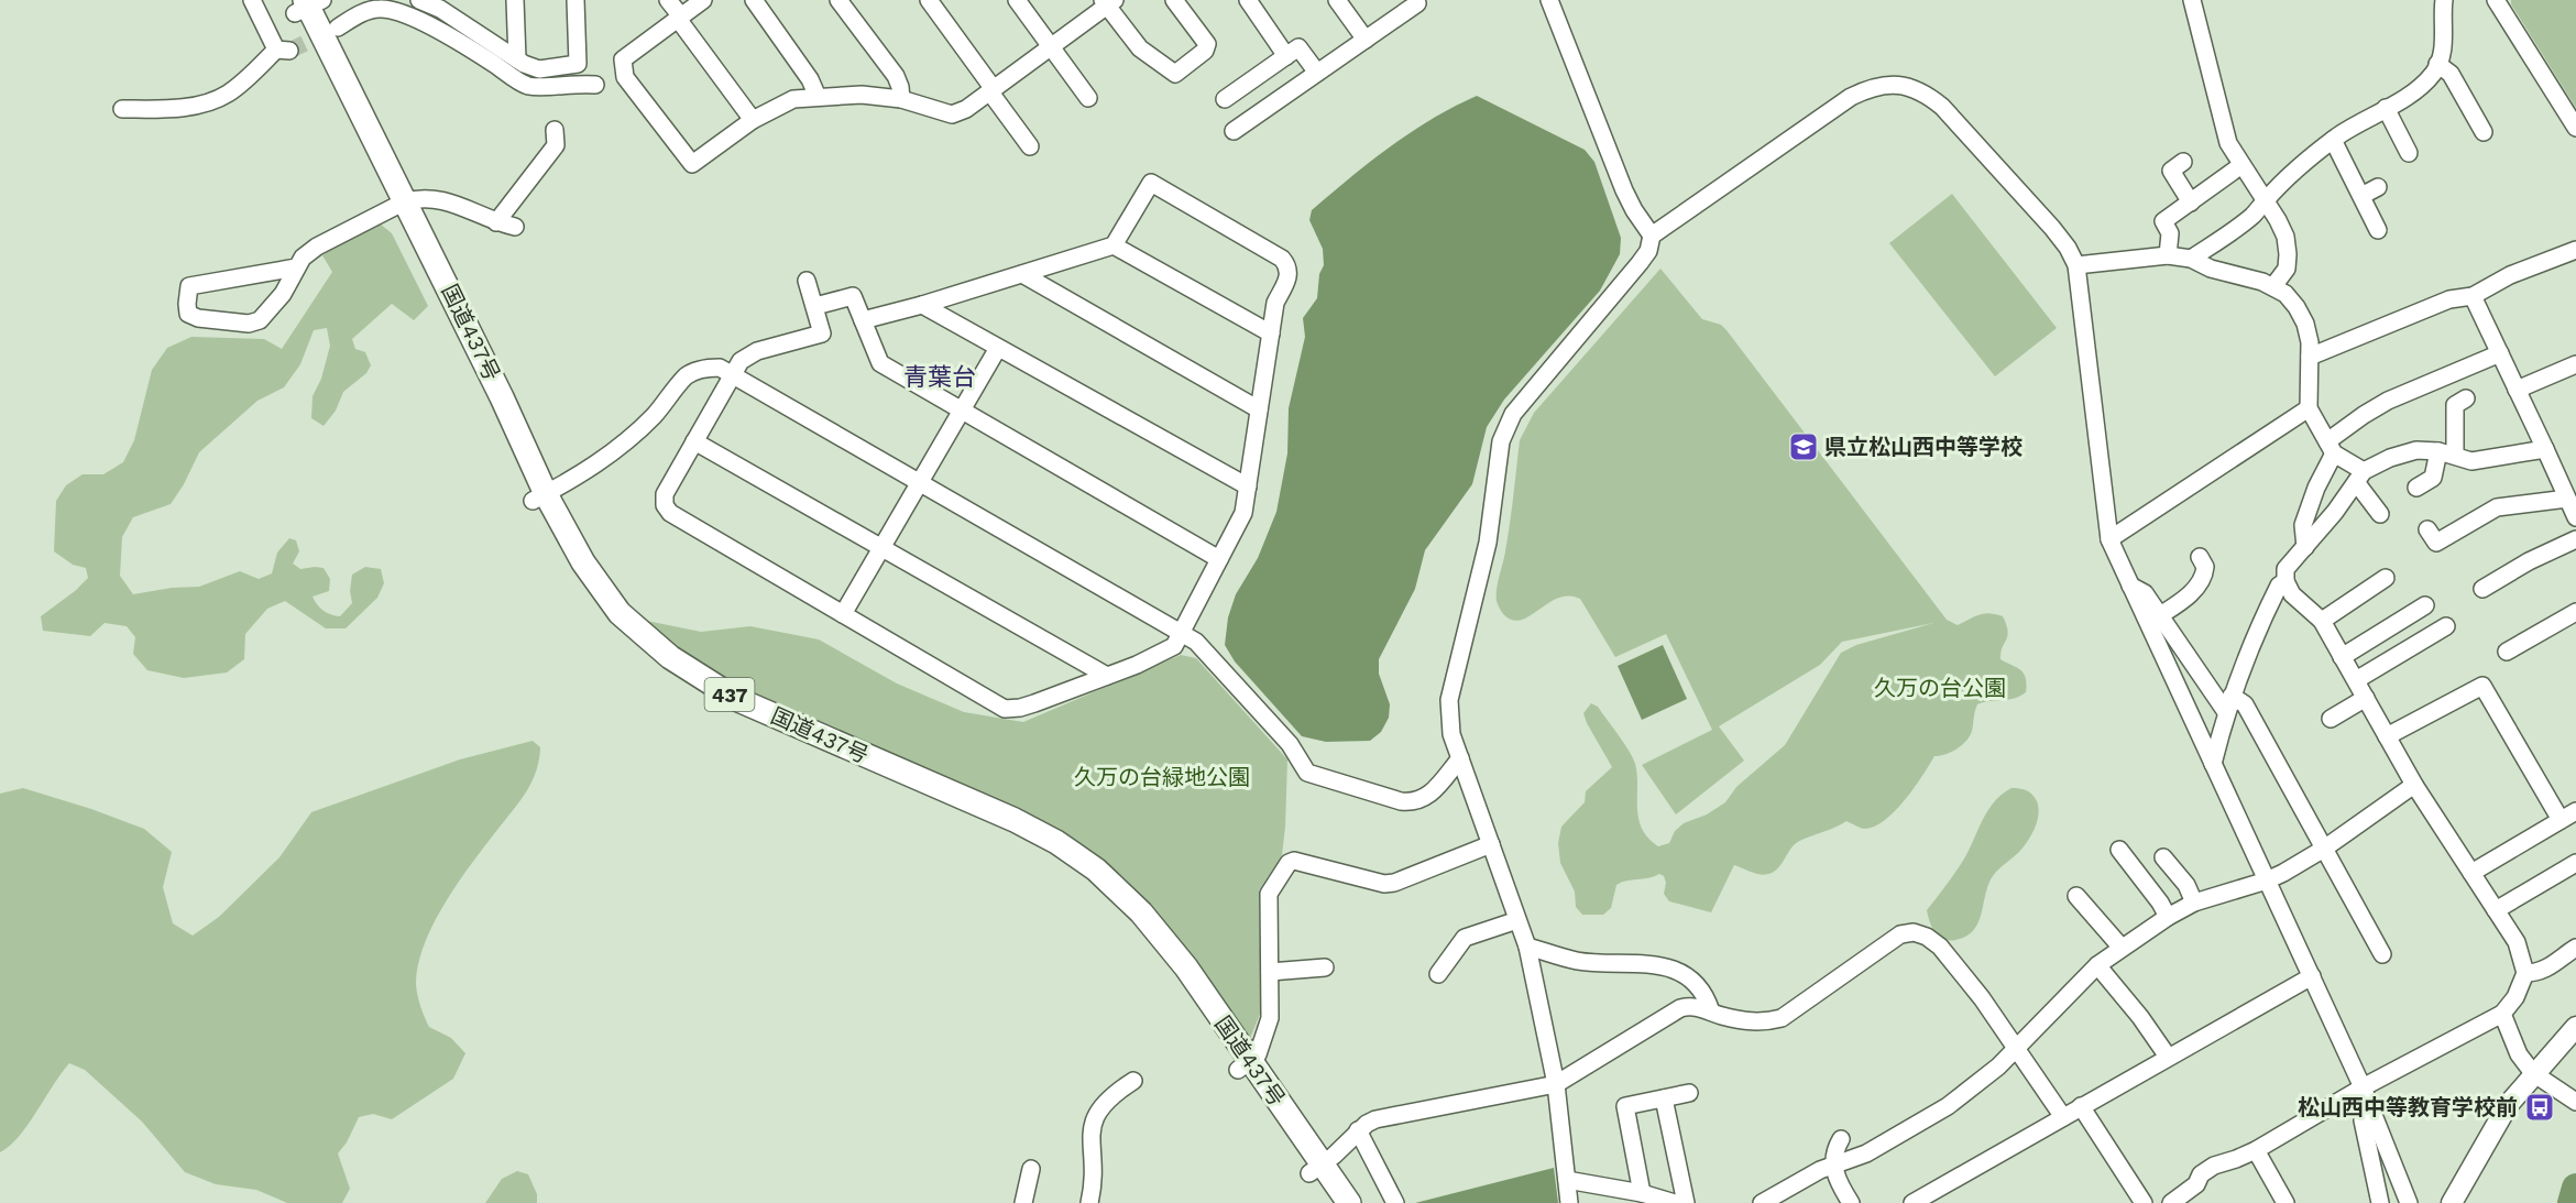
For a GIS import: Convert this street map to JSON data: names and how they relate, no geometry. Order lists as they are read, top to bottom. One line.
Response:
{"streets":{"highway":["国道437号","437"]},"districts":["青葉台"],"parks":["久万の台公園","久万の台緑地公園"],"places":{"school or university":["県立松山西中等学校"],"bus stop":["松山西中等教育学校前"]}}
